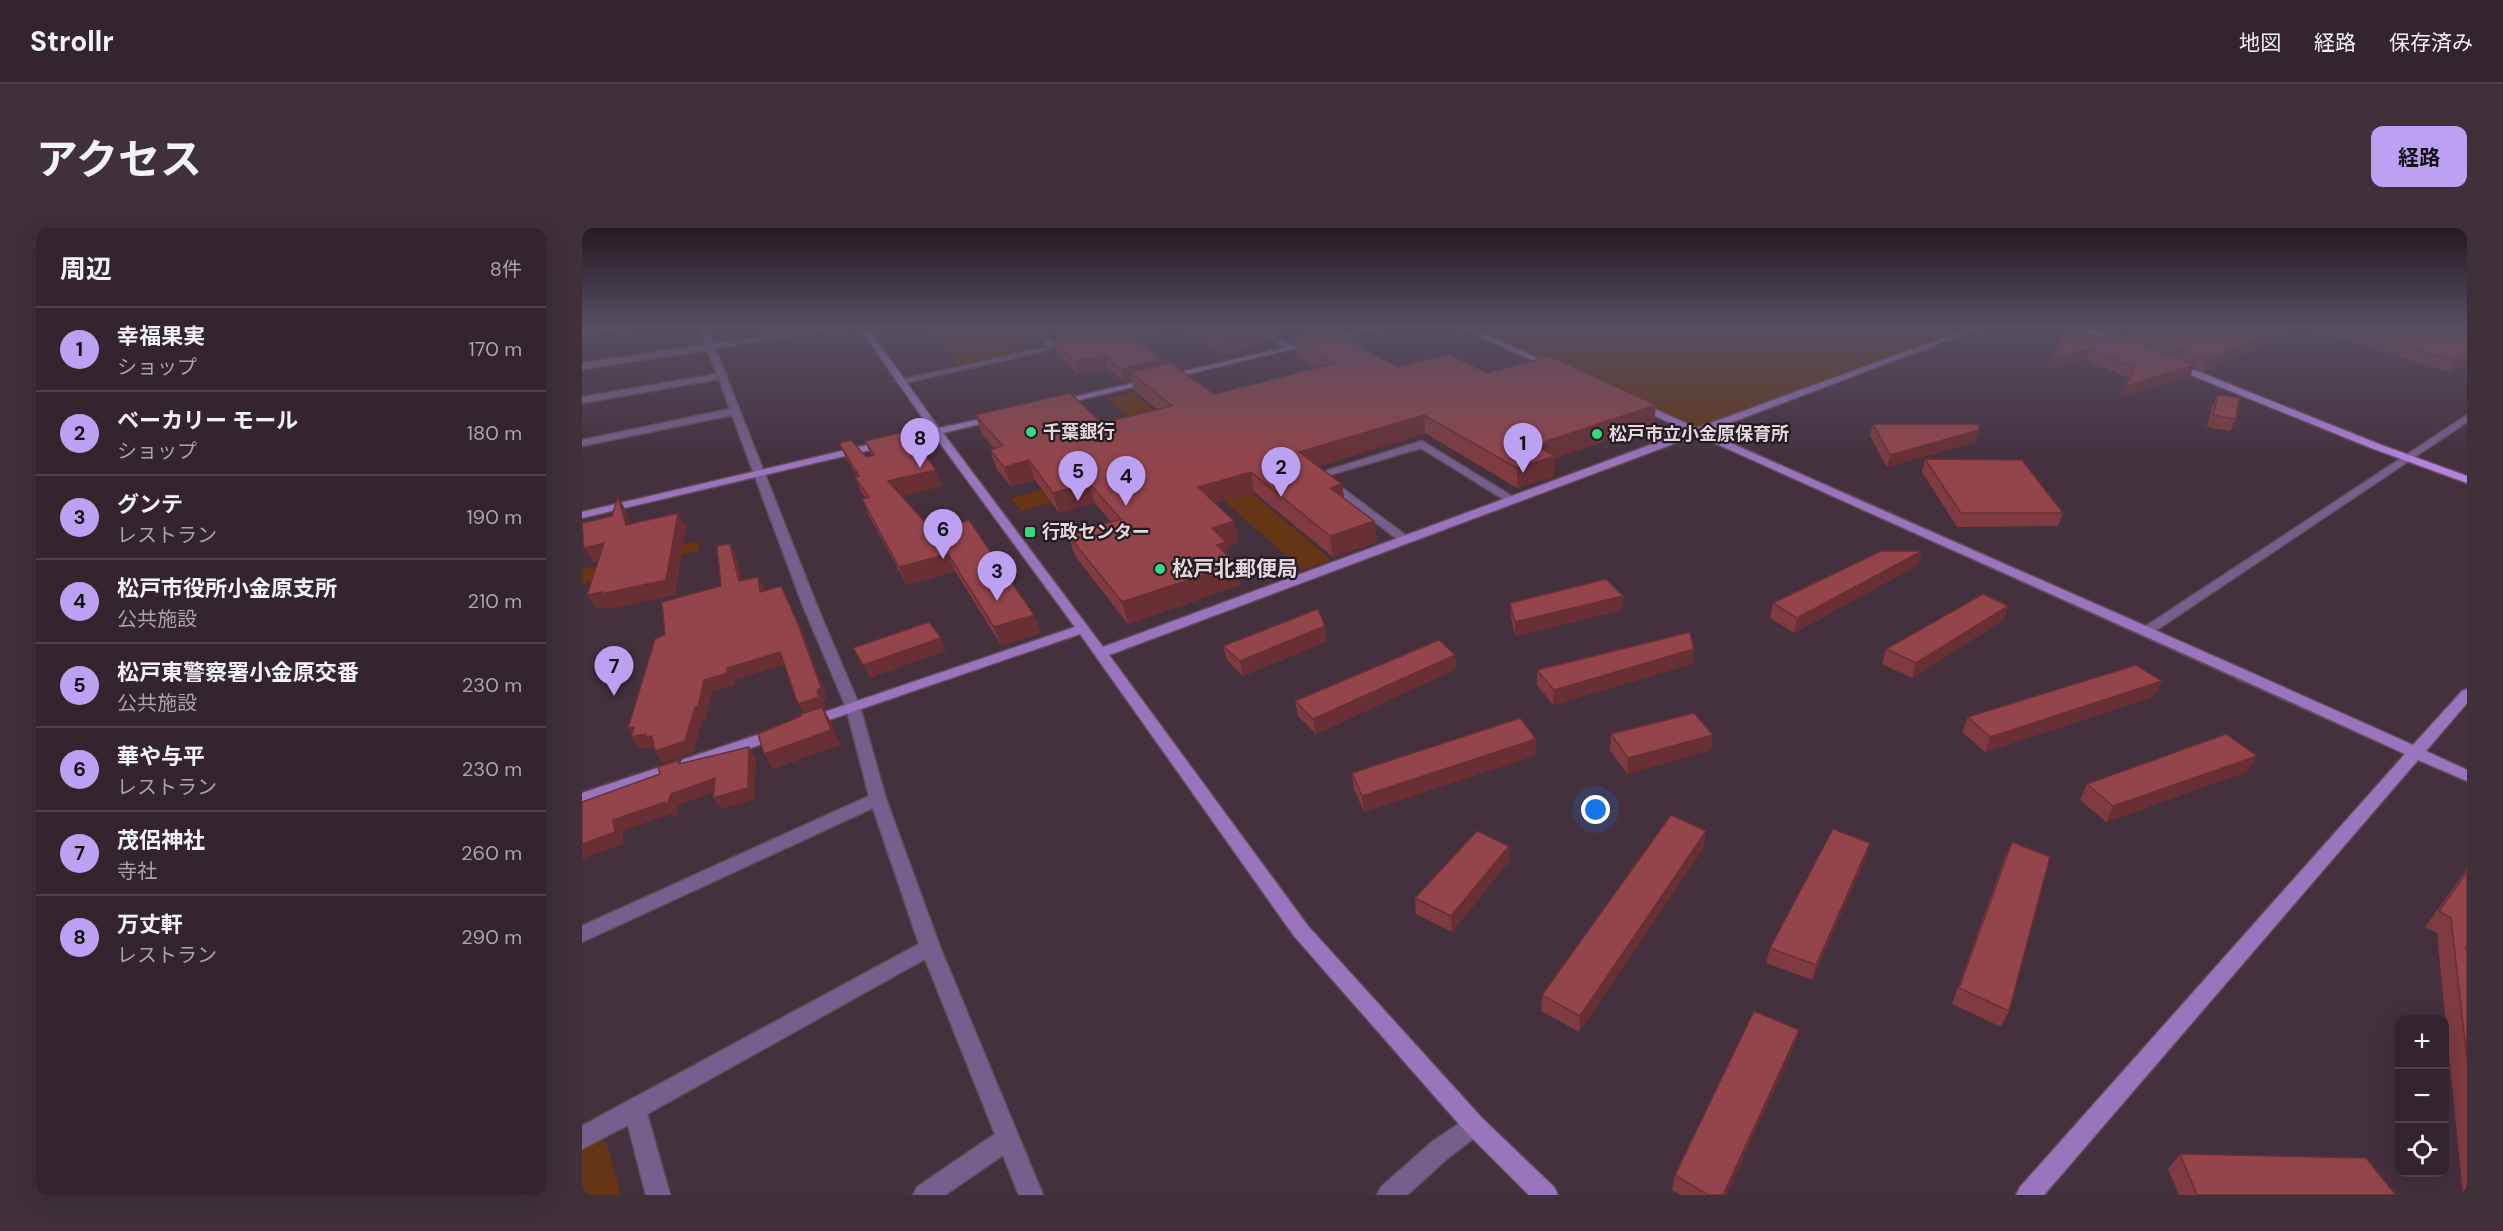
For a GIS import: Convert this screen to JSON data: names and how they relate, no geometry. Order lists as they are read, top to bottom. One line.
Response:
{"places":{"other":["千葉銀行","松戸市立小金原保育所","松戸北郵便局"],"transit":["行政センター"]},"page":{"header":"Strollr","nav":["地図","経路","保存済み"],"title":"アクセス","buttons":"経路","heading":["周辺","8件"],"list":[{"mark":"1","name":"幸福果実","note":"ショップ","value":"170 m"},{"mark":"2","name":"ベーカリー モール","note":"ショップ","value":"180 m"},{"mark":"3","name":"グンテ","note":"レストラン","value":"190 m"},{"mark":"4","name":"松戸市役所小金原支所","note":"公共施設","value":"210 m"},{"mark":"5","name":"松戸東警察署小金原交番","note":"公共施設","value":"230 m"},{"mark":"6","name":"華や与平","note":"レストラン","value":"230 m"},{"mark":"7","name":"茂侶神社","note":"寺社","value":"260 m"},{"mark":"8","name":"万丈軒","note":"レストラン","value":"290 m"}],"pins":["8","1","2","5","4","6","3","7"],"map_buttons":["+","−"]}}
